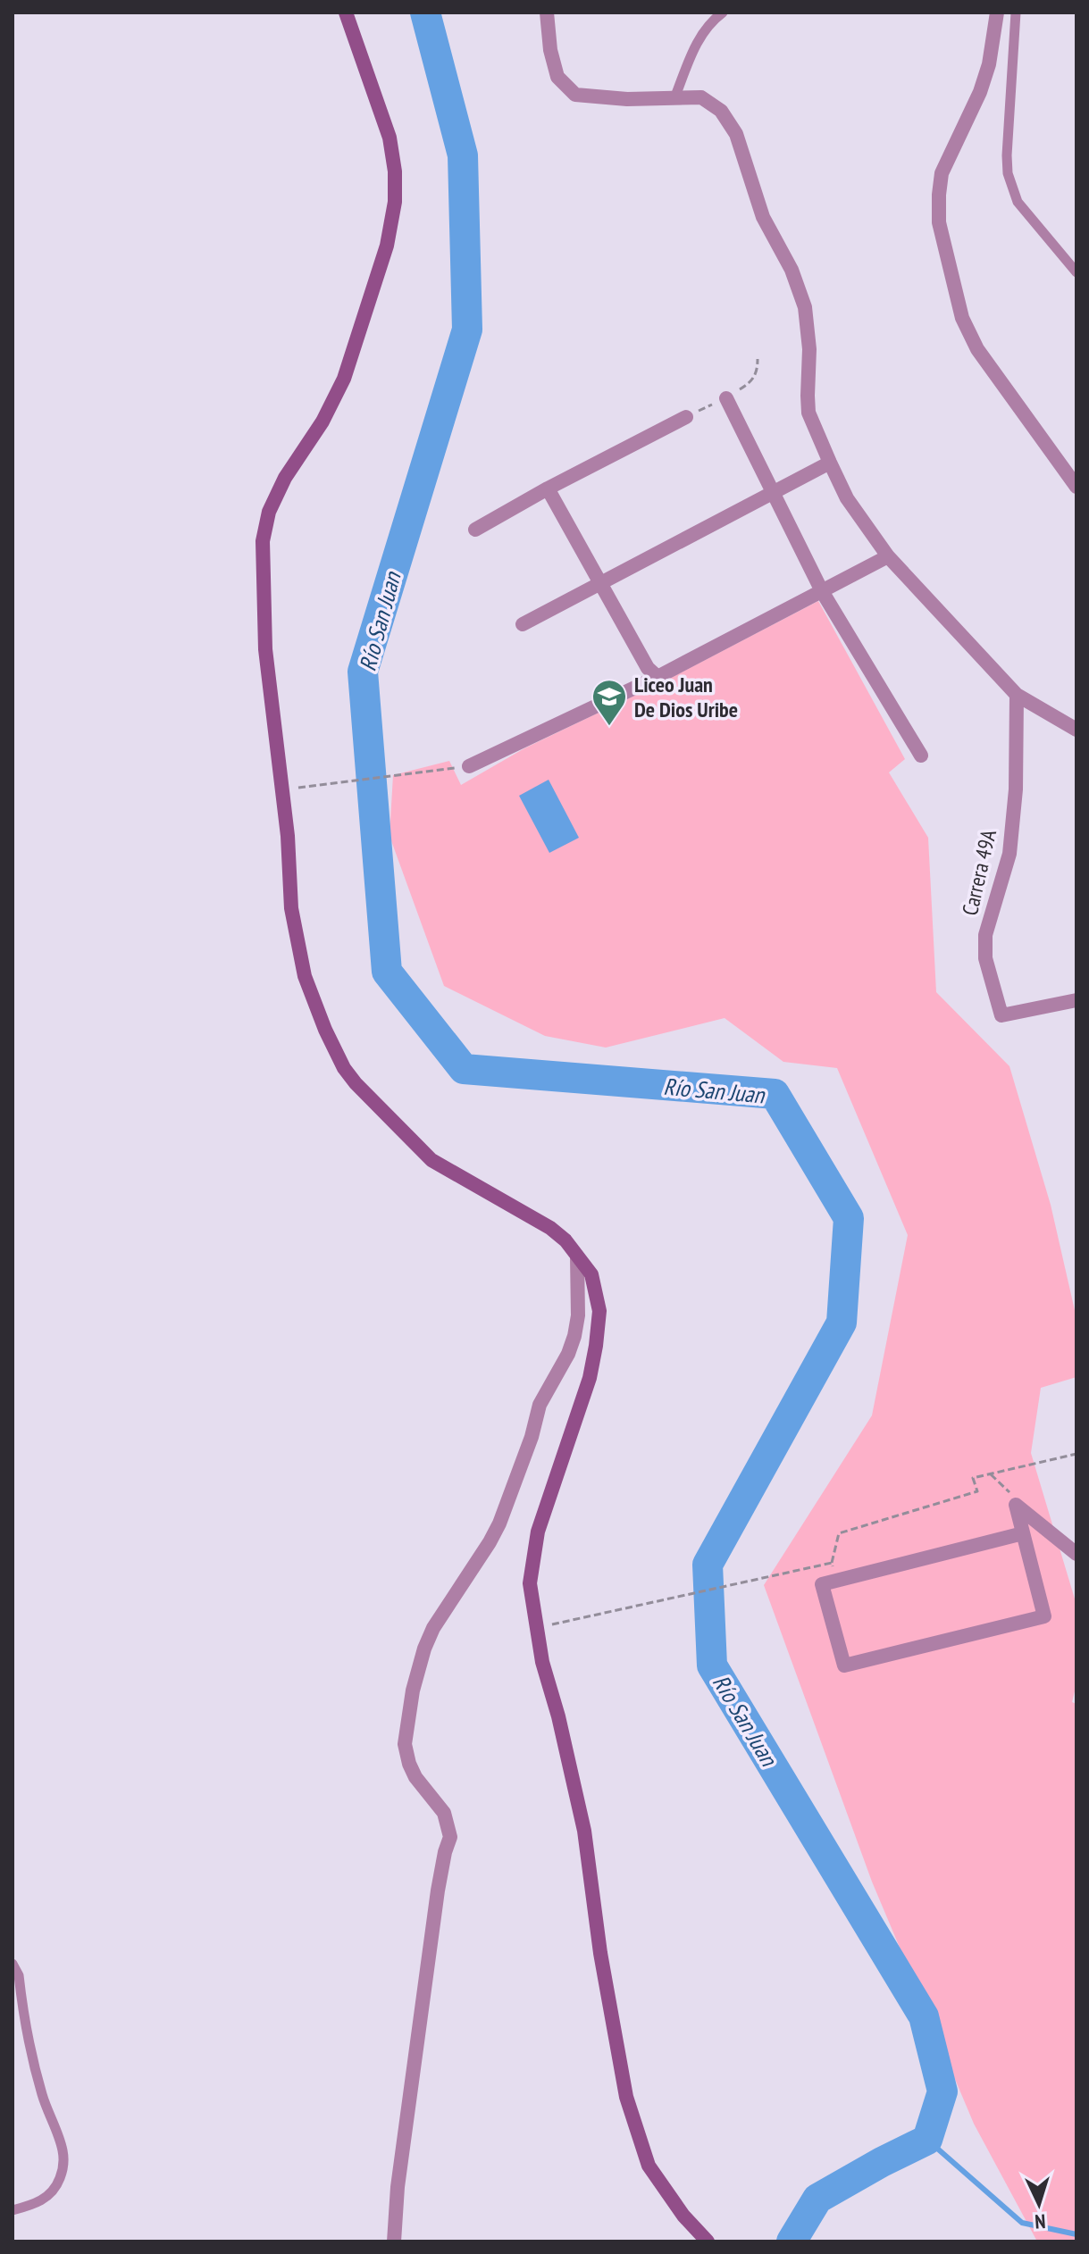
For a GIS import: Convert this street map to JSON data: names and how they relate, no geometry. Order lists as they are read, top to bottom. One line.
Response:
{"streets":{"street":["Carrera 49A"]},"water":["Río San Juan"],"places":{"school or university":["Liceo Juan De Dios Uribe"]},"north":"bottom"}
